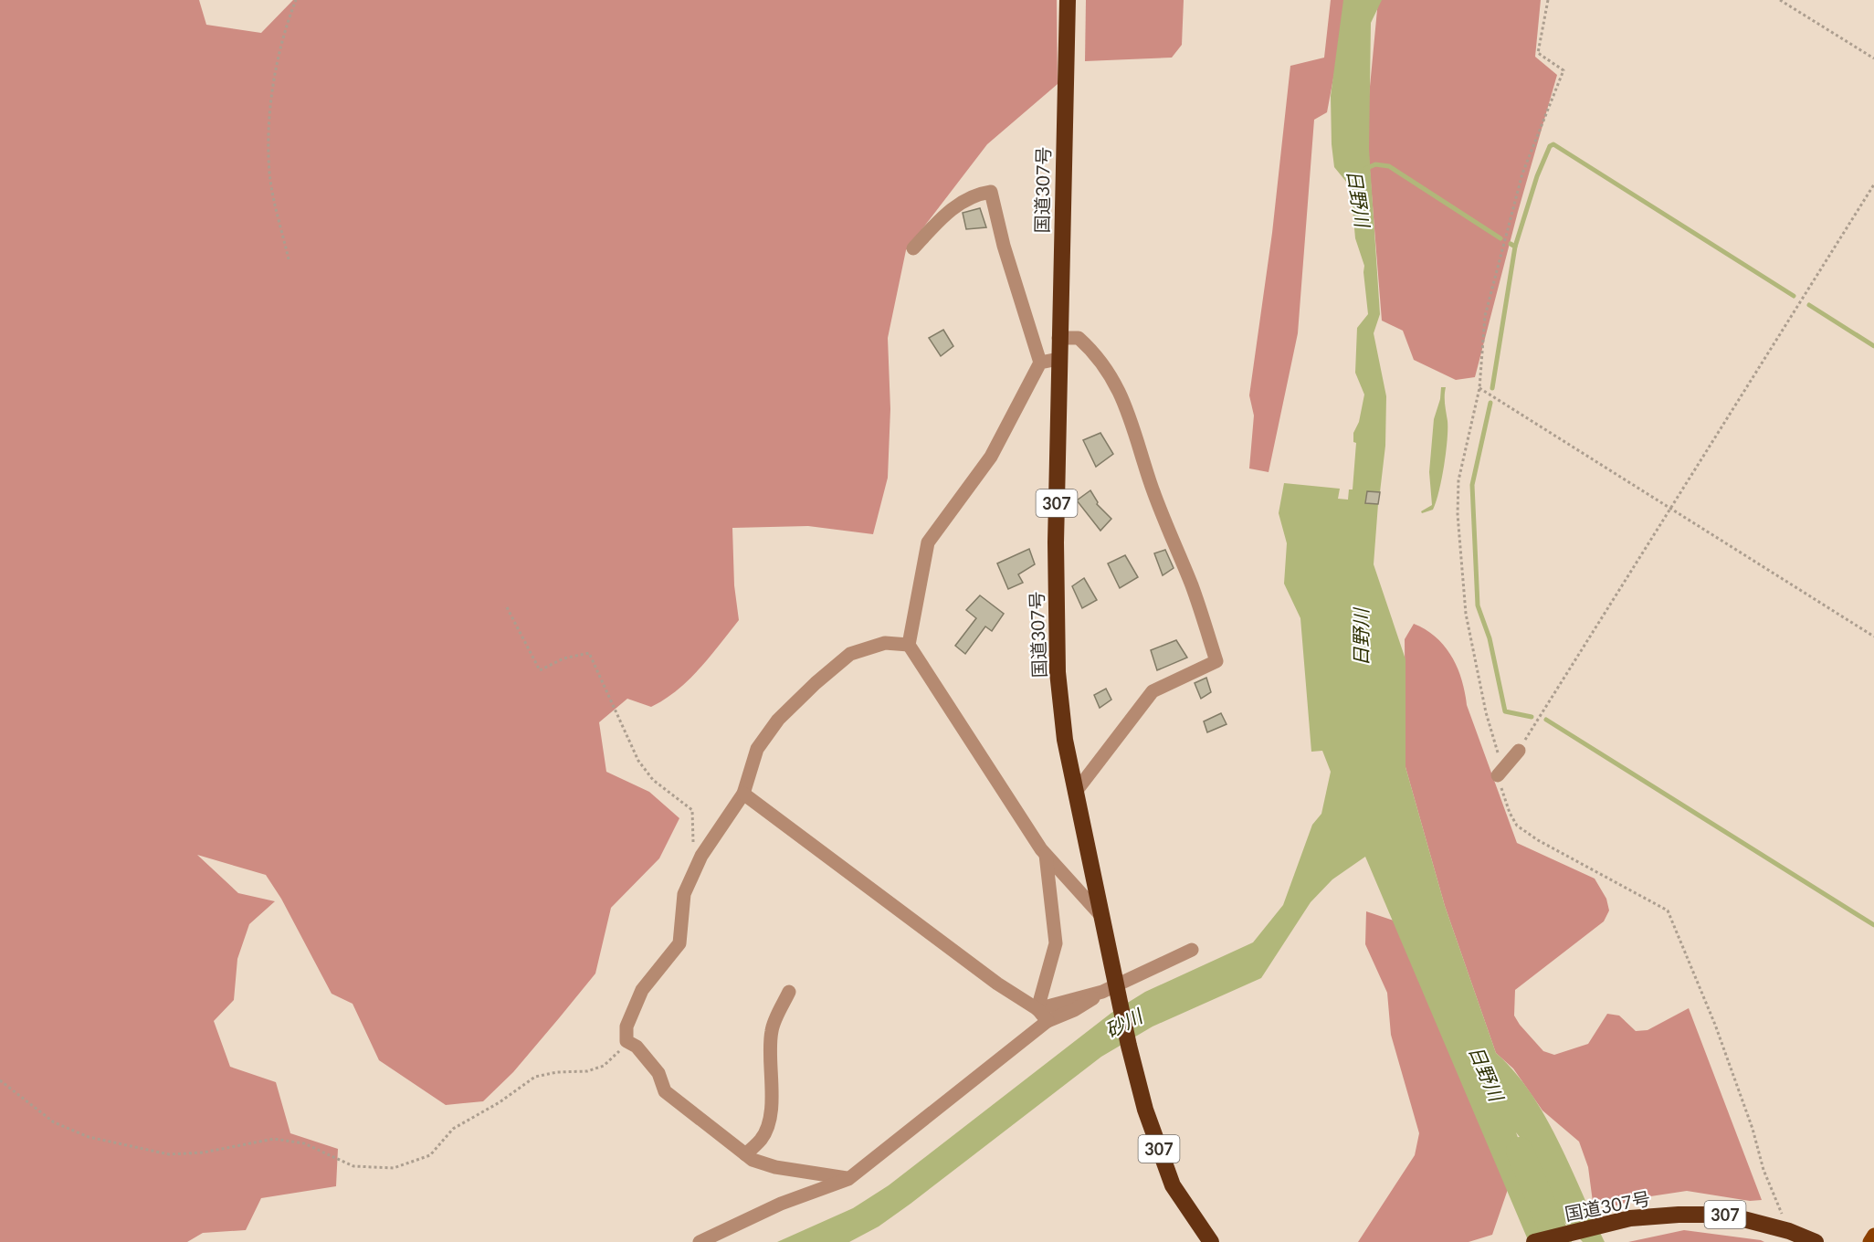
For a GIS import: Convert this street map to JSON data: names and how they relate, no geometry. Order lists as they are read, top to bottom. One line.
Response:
{"streets":{"highway":["国道307号","307"]},"water":["日野川","砂川"]}
